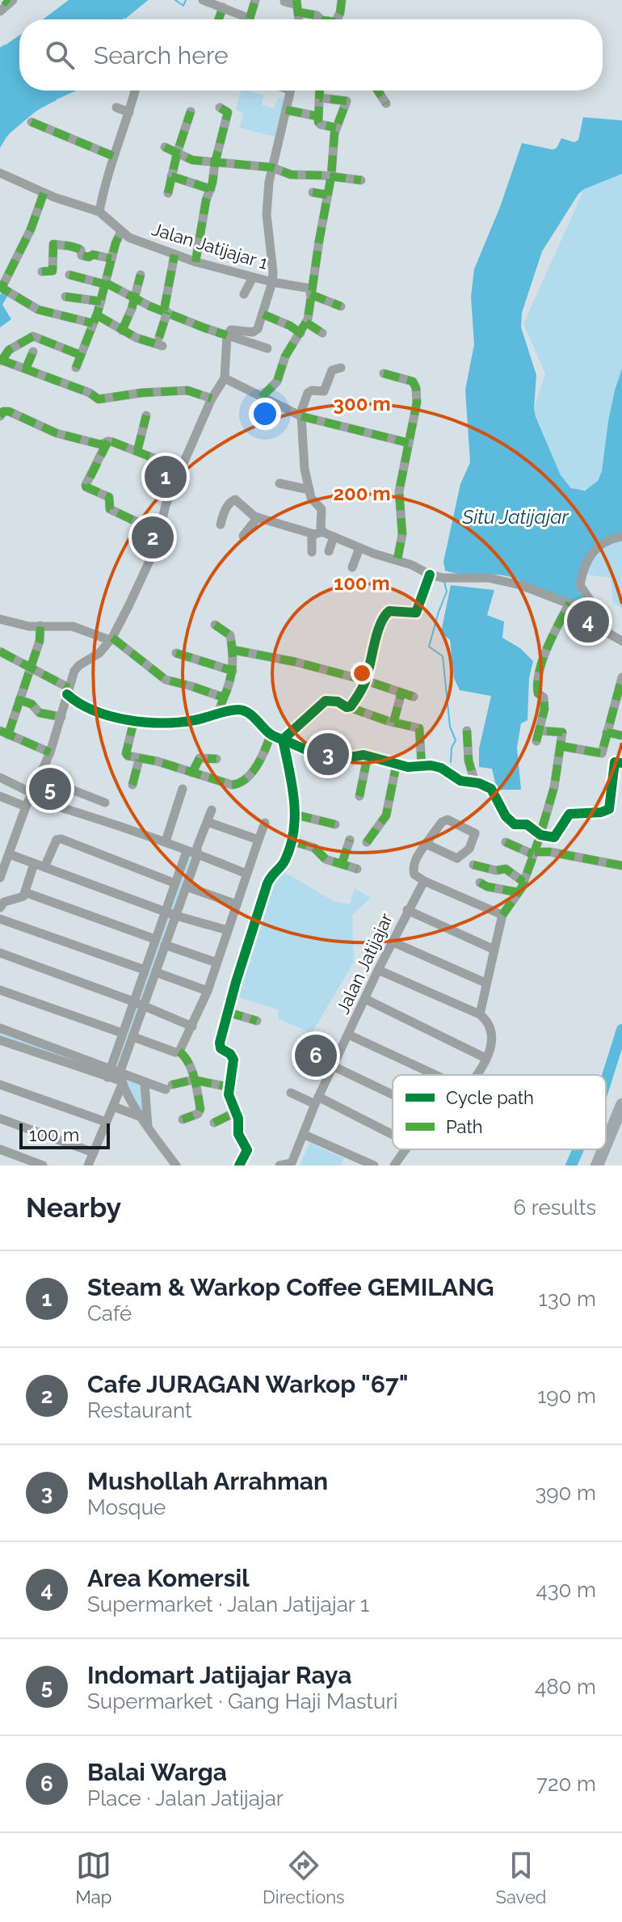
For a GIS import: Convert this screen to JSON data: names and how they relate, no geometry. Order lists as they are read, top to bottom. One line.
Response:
{"streets":{"street":["Jalan Jatijajar 1","Jalan Jatijajar"]},"water":["Situ Jatijajar"],"legend":["Cycle path","Path"],"scale_bar":"100 m","page":{"search":"Search here","pins":["1","2","4","3","5","6"],"scale":"100 m","heading":["Nearby","6 results"],"list":[{"mark":"1","name":"Steam & Warkop Coffee GEMILANG","note":"Café","value":"130 m"},{"mark":"2","name":"Cafe JURAGAN Warkop \"67\"","note":"Restaurant","value":"190 m"},{"mark":"3","name":"Mushollah Arrahman","note":"Mosque","value":"390 m"},{"mark":"4","name":"Area Komersil","note":"Supermarket · Jalan Jatijajar 1","value":"430 m"},{"mark":"5","name":"Indomart Jatijajar Raya","note":"Supermarket · Gang Haji Masturi","value":"480 m"},{"mark":"6","name":"Balai Warga","note":"Place · Jalan Jatijajar","value":"720 m"}],"nav":["Map","Directions","Saved"]},"rings":["300 m","200 m","100 m"]}
